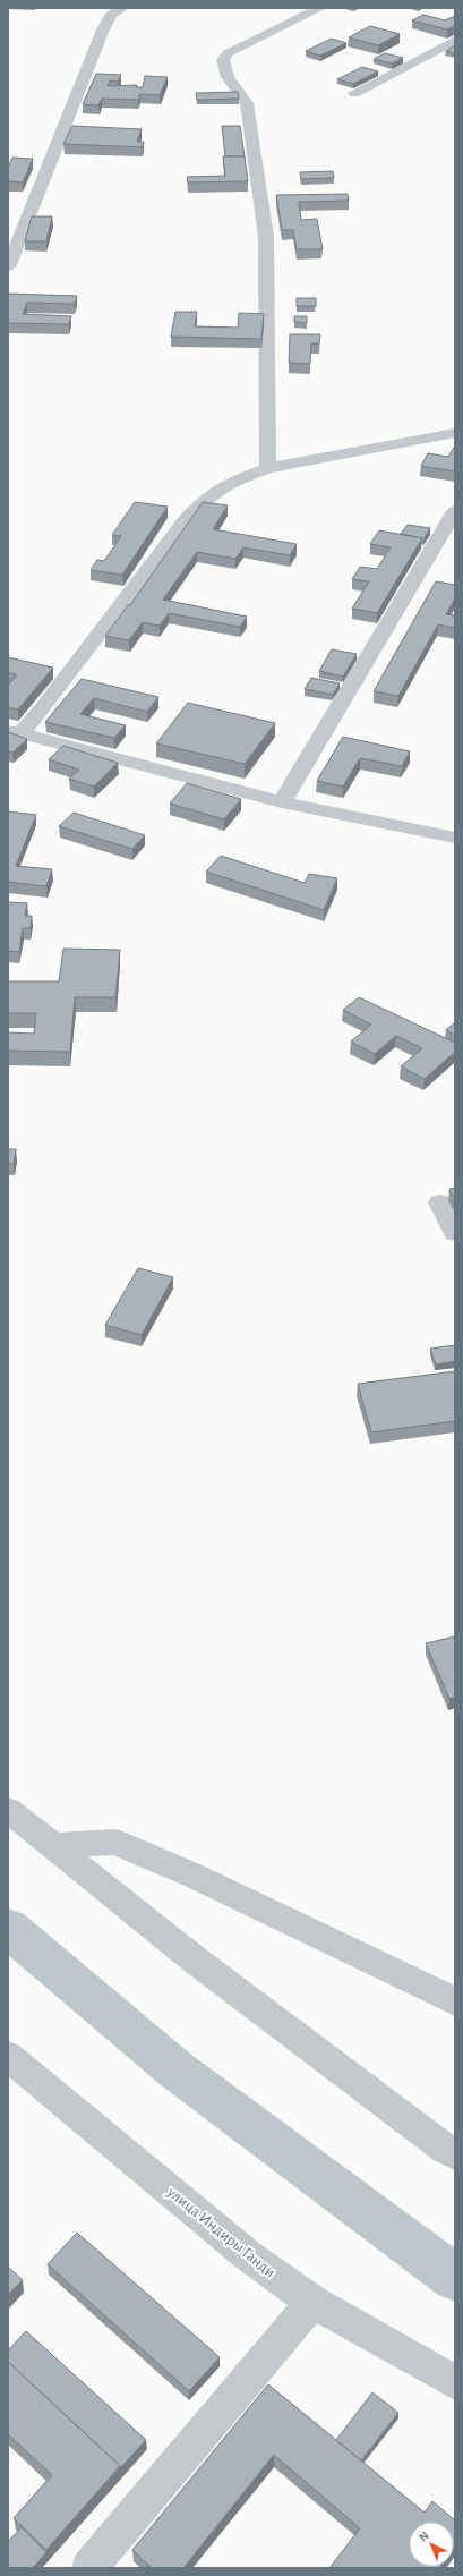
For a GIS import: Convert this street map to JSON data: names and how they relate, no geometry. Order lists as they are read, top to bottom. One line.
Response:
{"streets":{"street":["улица Индиры Ганди"]},"north":"top left"}
